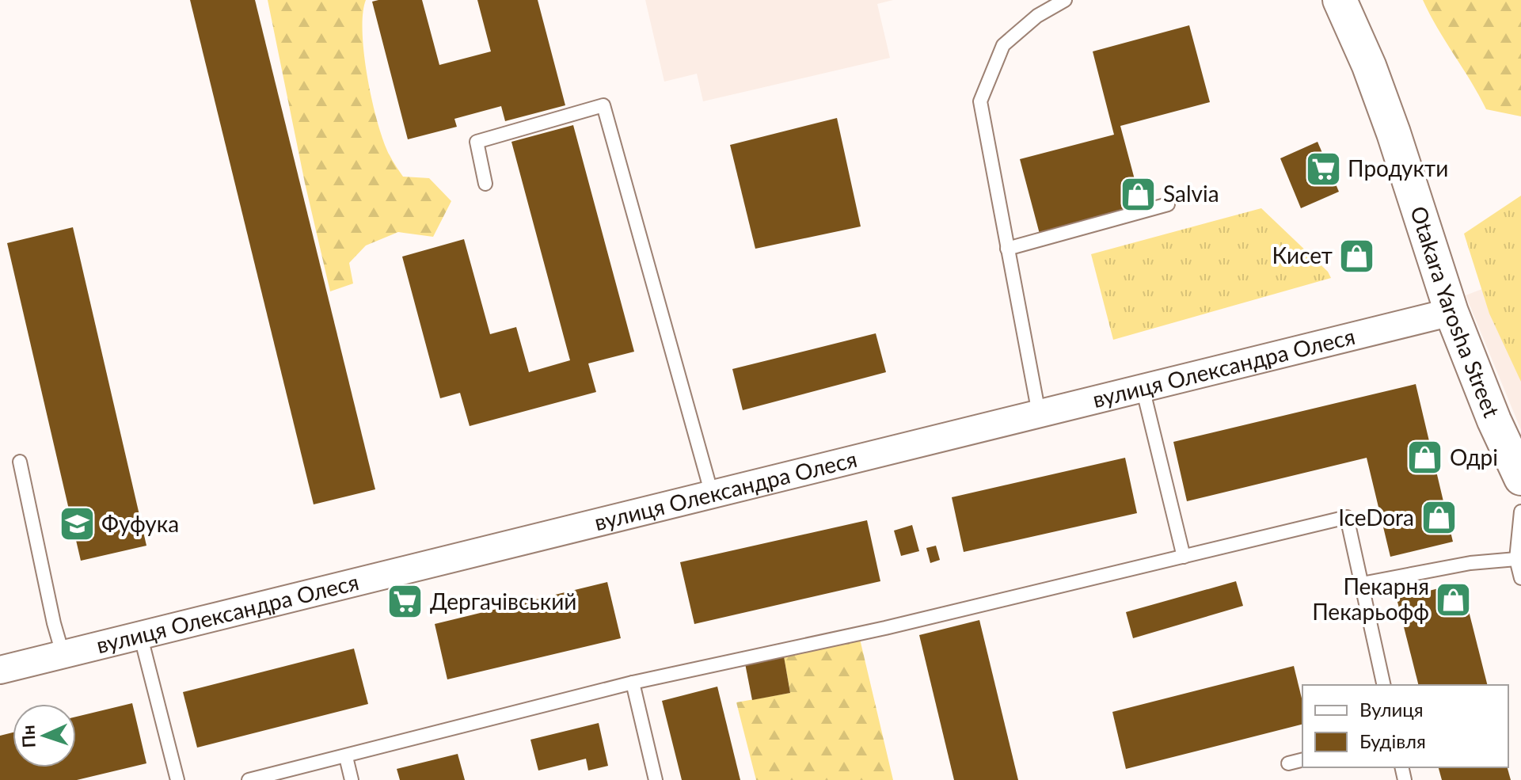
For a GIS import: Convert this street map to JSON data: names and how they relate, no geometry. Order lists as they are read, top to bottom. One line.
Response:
{"streets":{"street":["Otakara Yarosha Street","вулиця Олександра Олеся"]},"crossings":[["Otakara Yarosha Street","вулиця Олександра Олеся"]],"places":{"supermarket":["Продукти","Дергачівський"],"shop":["Salvia","Кисет","Одрі","IceDora","Пекарня Пекарьофф"],"school or university":["Фуфука"]},"legend":["Вулиця","Будівля"],"north":"left"}
